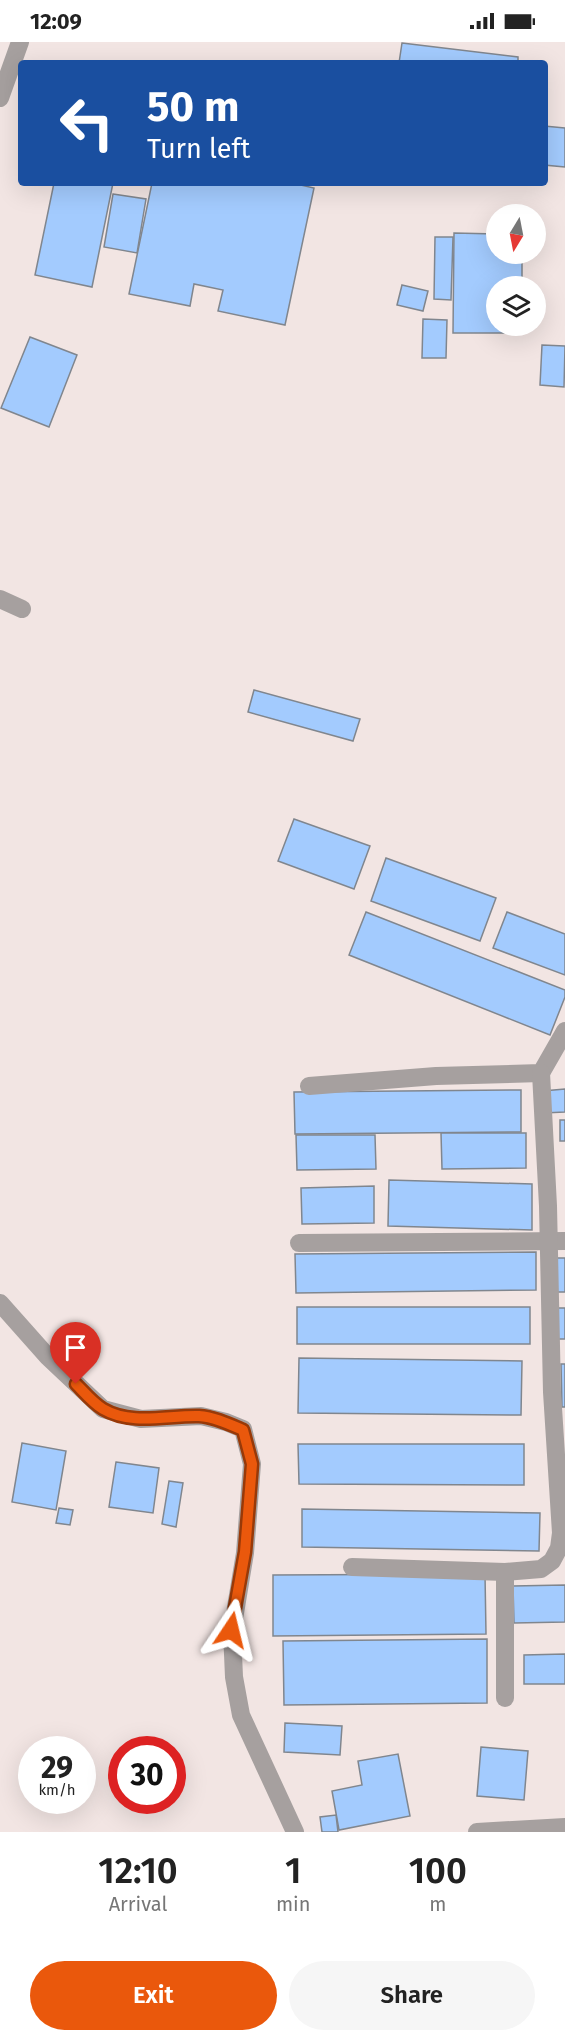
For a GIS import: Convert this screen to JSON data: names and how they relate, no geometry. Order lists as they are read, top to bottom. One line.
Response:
{"north":"bottom","page":{"status":"12:09","turn":["50 m","Turn left"],"speed":"29 km/h","limit":"30","eta":["12:10","Arrival","1","min","100","m"],"buttons":["Exit","Share"]}}
